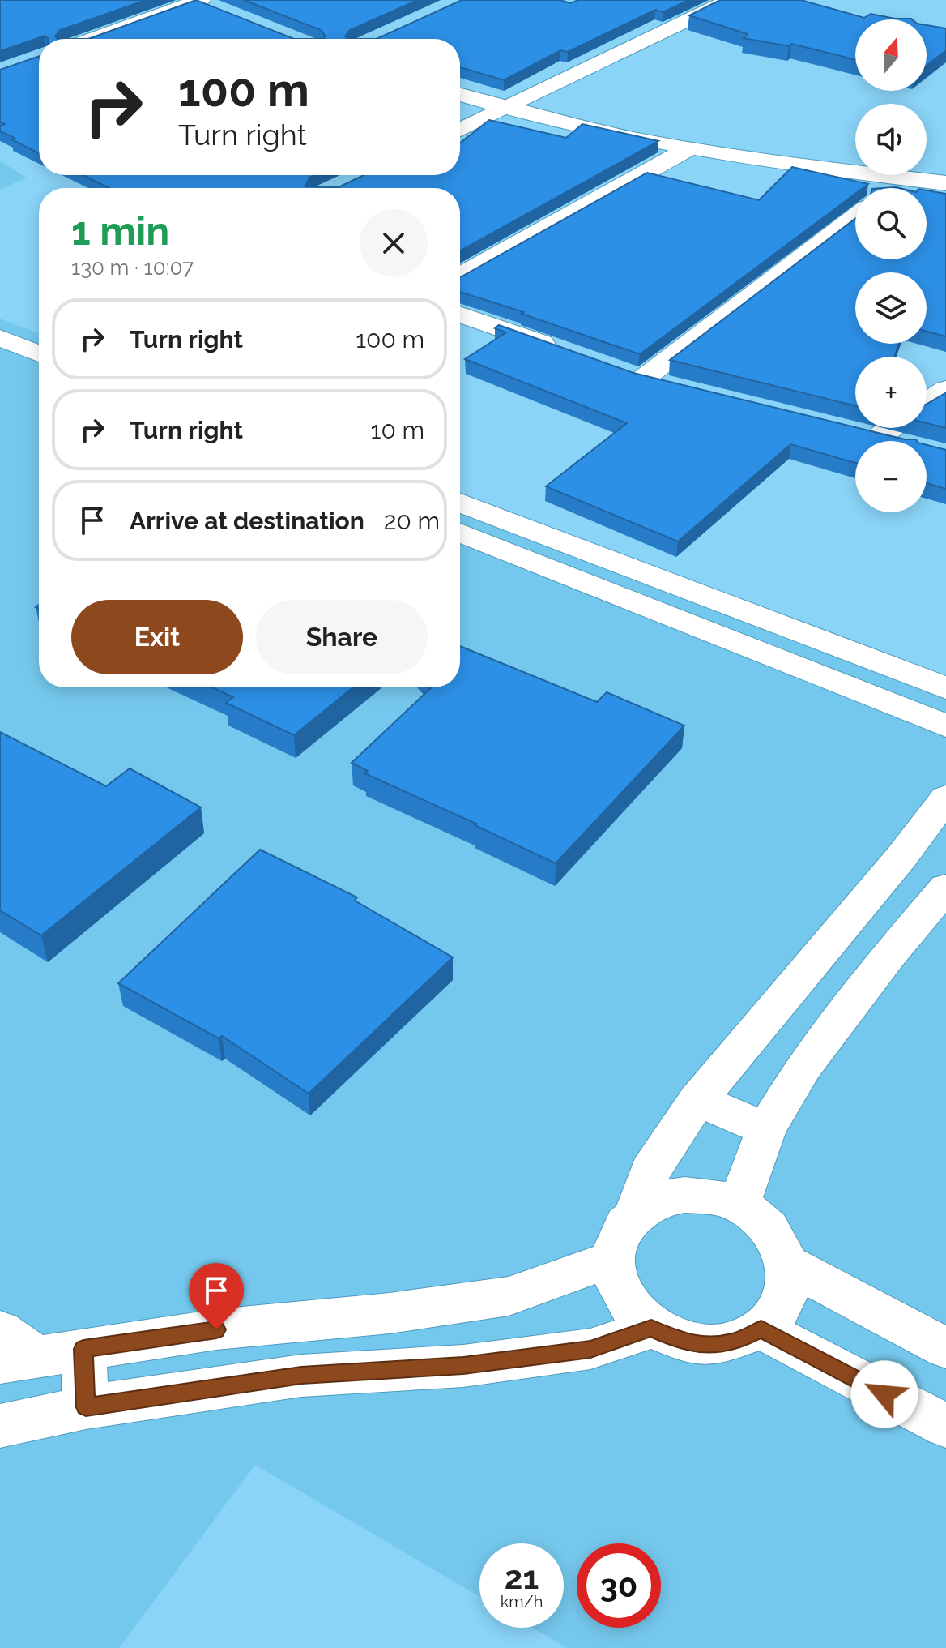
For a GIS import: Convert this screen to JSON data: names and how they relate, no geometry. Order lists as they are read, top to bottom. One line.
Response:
{"north":"top","page":{"map_buttons":["+","−"],"turn":["100 m","Turn right"],"heading":["1 min","130 m · 10:07"],"list":[{"name":"Turn right","value":"100 m"},{"name":"Turn right","value":"10 m"},{"name":"Arrive at destination","value":"20 m"}],"buttons":["Exit","Share"],"speed":"21 km/h","limit":"30"}}
